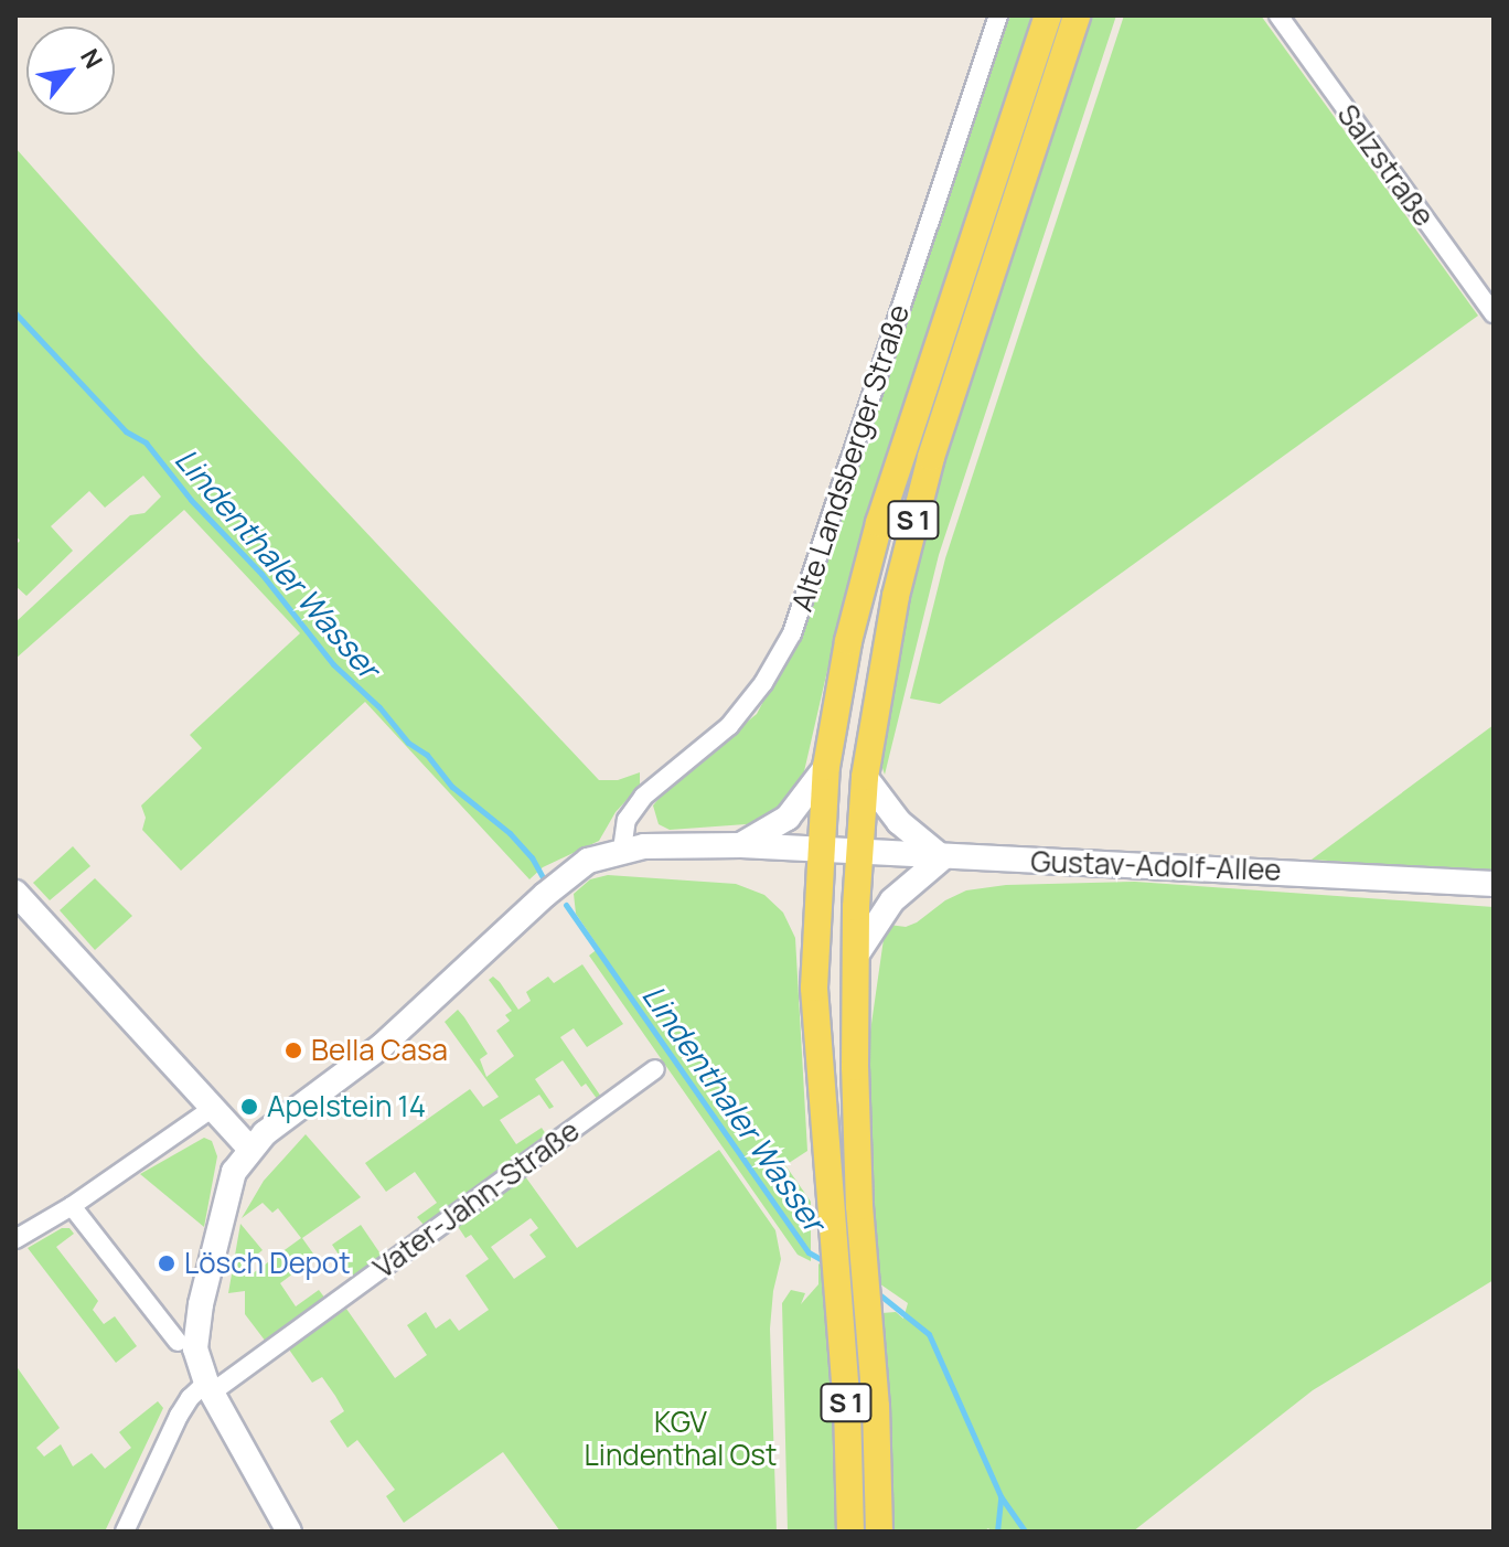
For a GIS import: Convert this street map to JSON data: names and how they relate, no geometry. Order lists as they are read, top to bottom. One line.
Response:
{"streets":{"main road":["S 1"],"street":["Salzstraße","Alte Landsberger Straße","Gustav-Adolf-Allee","Vater-Jahn-Straße"]},"crossings":[["Alte Landsberger Straße","Gustav-Adolf-Allee"],["S 1","Gustav-Adolf-Allee"]],"water":["Lindenthaler Wasser"],"parks":["KGV Lindenthal Ost"],"places":["Bella Casa","Apelstein 14","Lösch Depot"],"north":"top right"}
